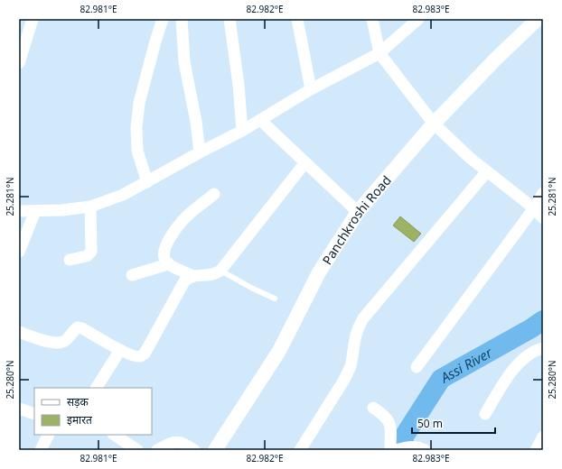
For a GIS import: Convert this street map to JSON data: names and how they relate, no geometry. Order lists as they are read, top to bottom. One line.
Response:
{"streets":{"street":["Panchkroshi Road"]},"water":["Assi River"],"legend":["सड़क","इमारत"],"scale_bar":"50 m","coordinates":["82.981°E","82.982°E","82.983°E","25.281°N","25.280°N"]}
